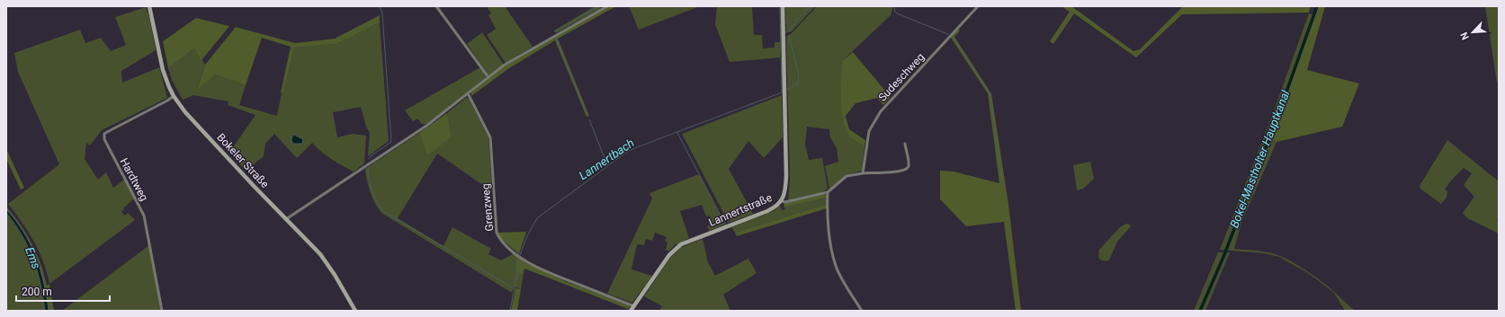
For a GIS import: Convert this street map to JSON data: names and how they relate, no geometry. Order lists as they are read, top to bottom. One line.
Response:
{"streets":{"street":["Sudeschweg","Bokeler Straße","Hardtweg","Grenzweg","Lannertstraße"]},"crossings":[["Bokeler Straße","Hardtweg"],["Grenzweg","Lannertstraße"]],"water":["Lannertbach","Bokel-Mastholter Hauptkanal","Ems"],"scale_bar":"200 m","north":"bottom left"}
